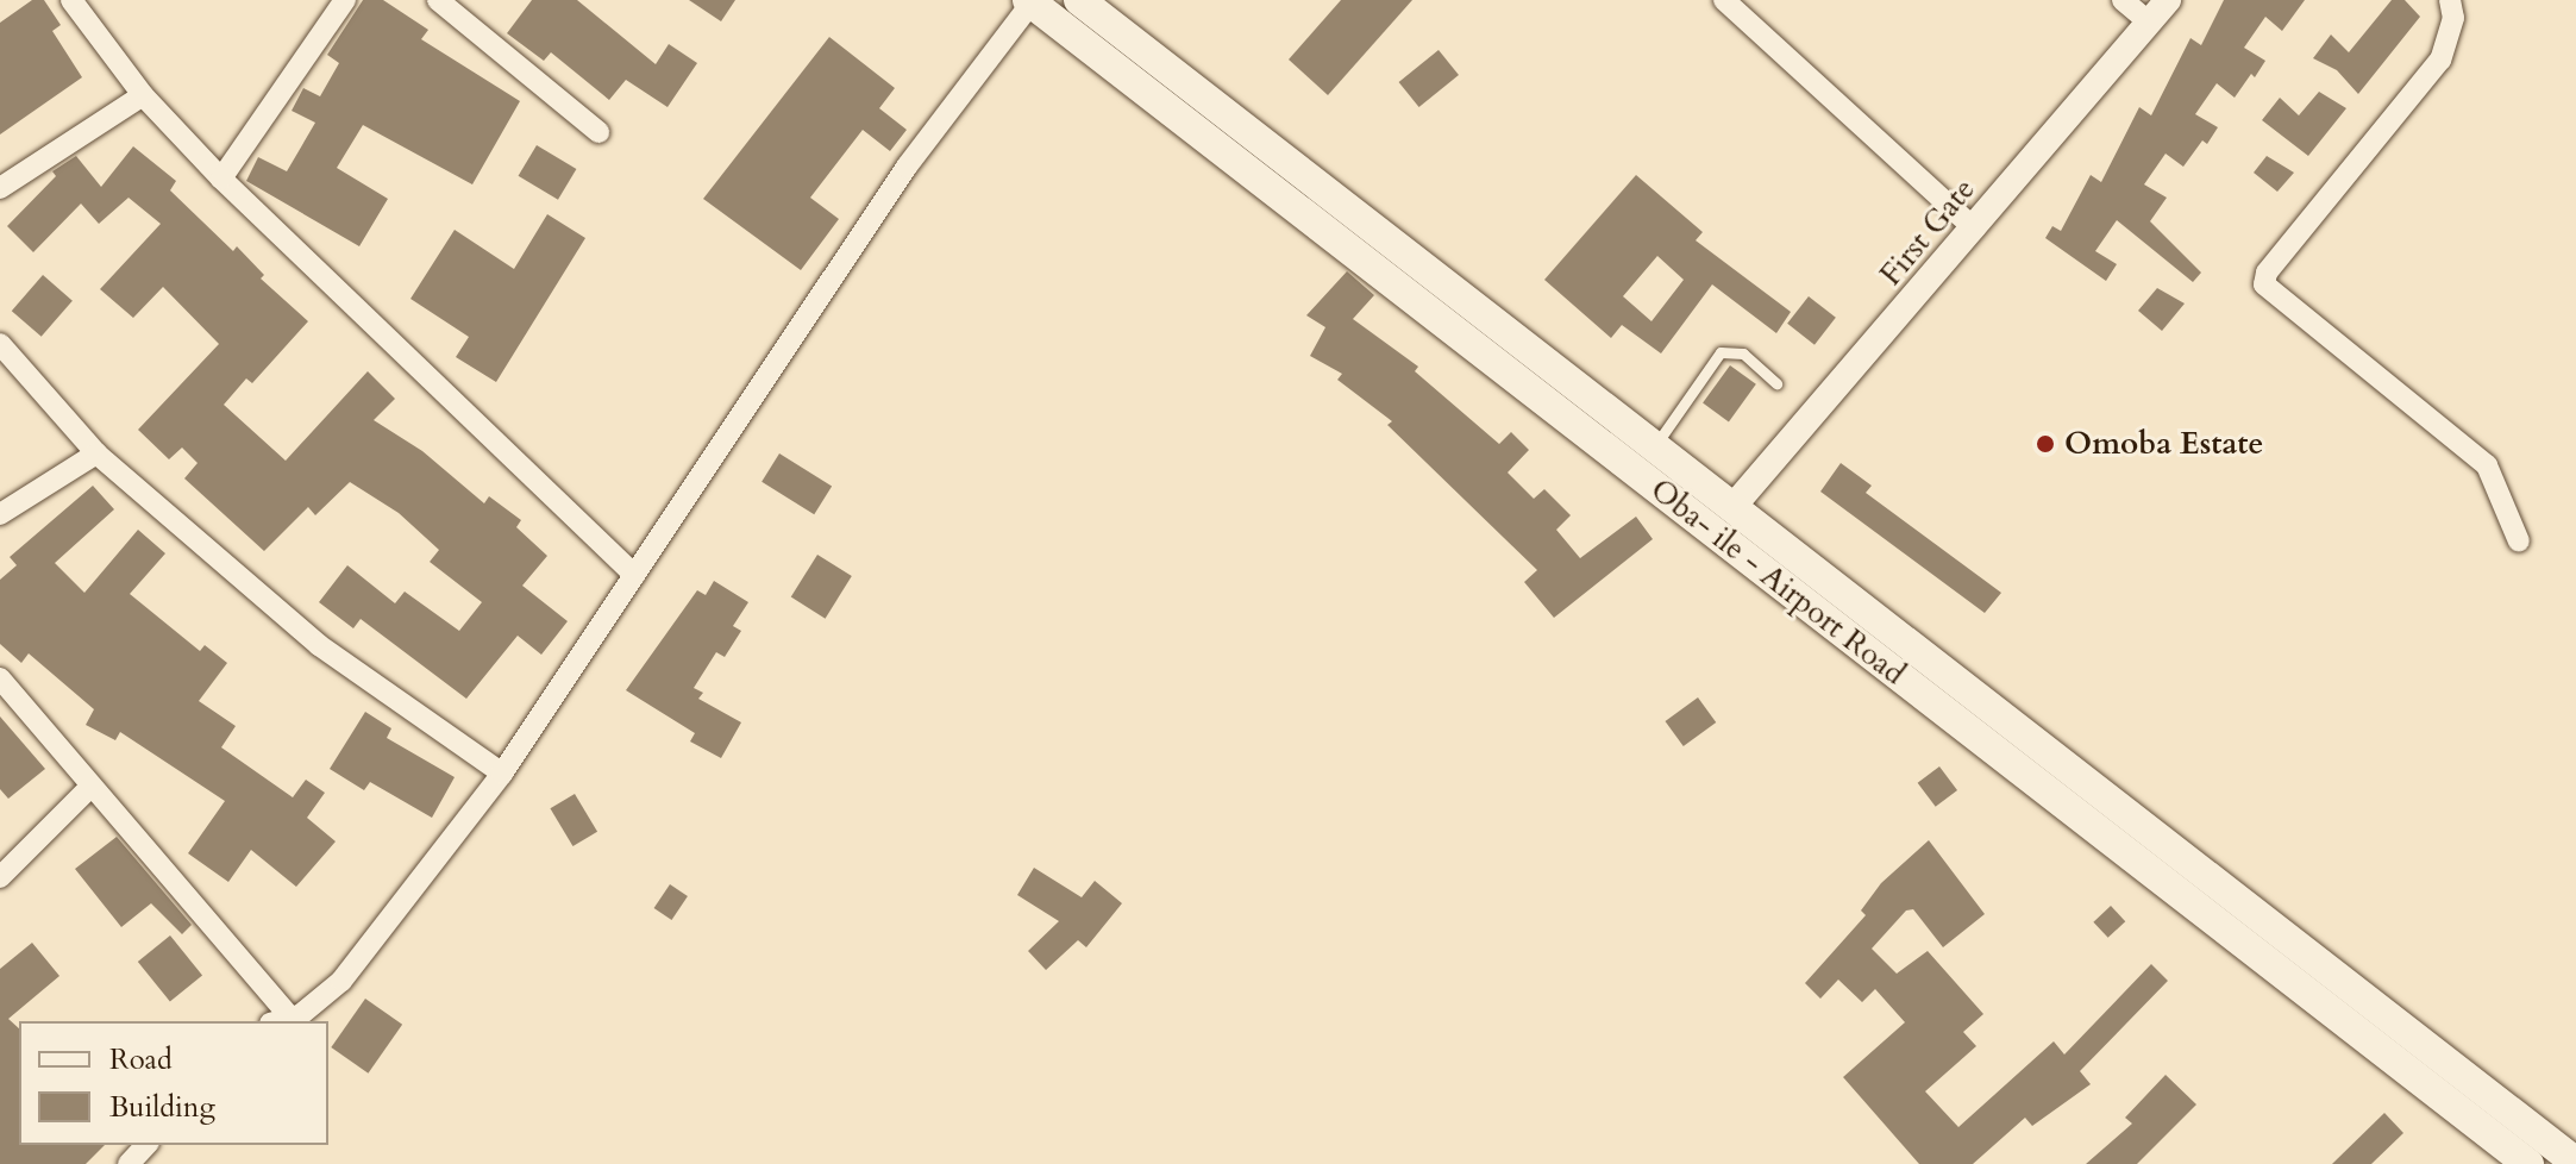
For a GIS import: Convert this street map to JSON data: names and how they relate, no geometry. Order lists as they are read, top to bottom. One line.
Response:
{"streets":{"main road":["Oba- ile - Airport Road"],"street":["First Gate"]},"crossings":[["First Gate","Oba- ile - Airport Road"]],"places":["Omoba Estate"],"legend":["Road","Building"]}
